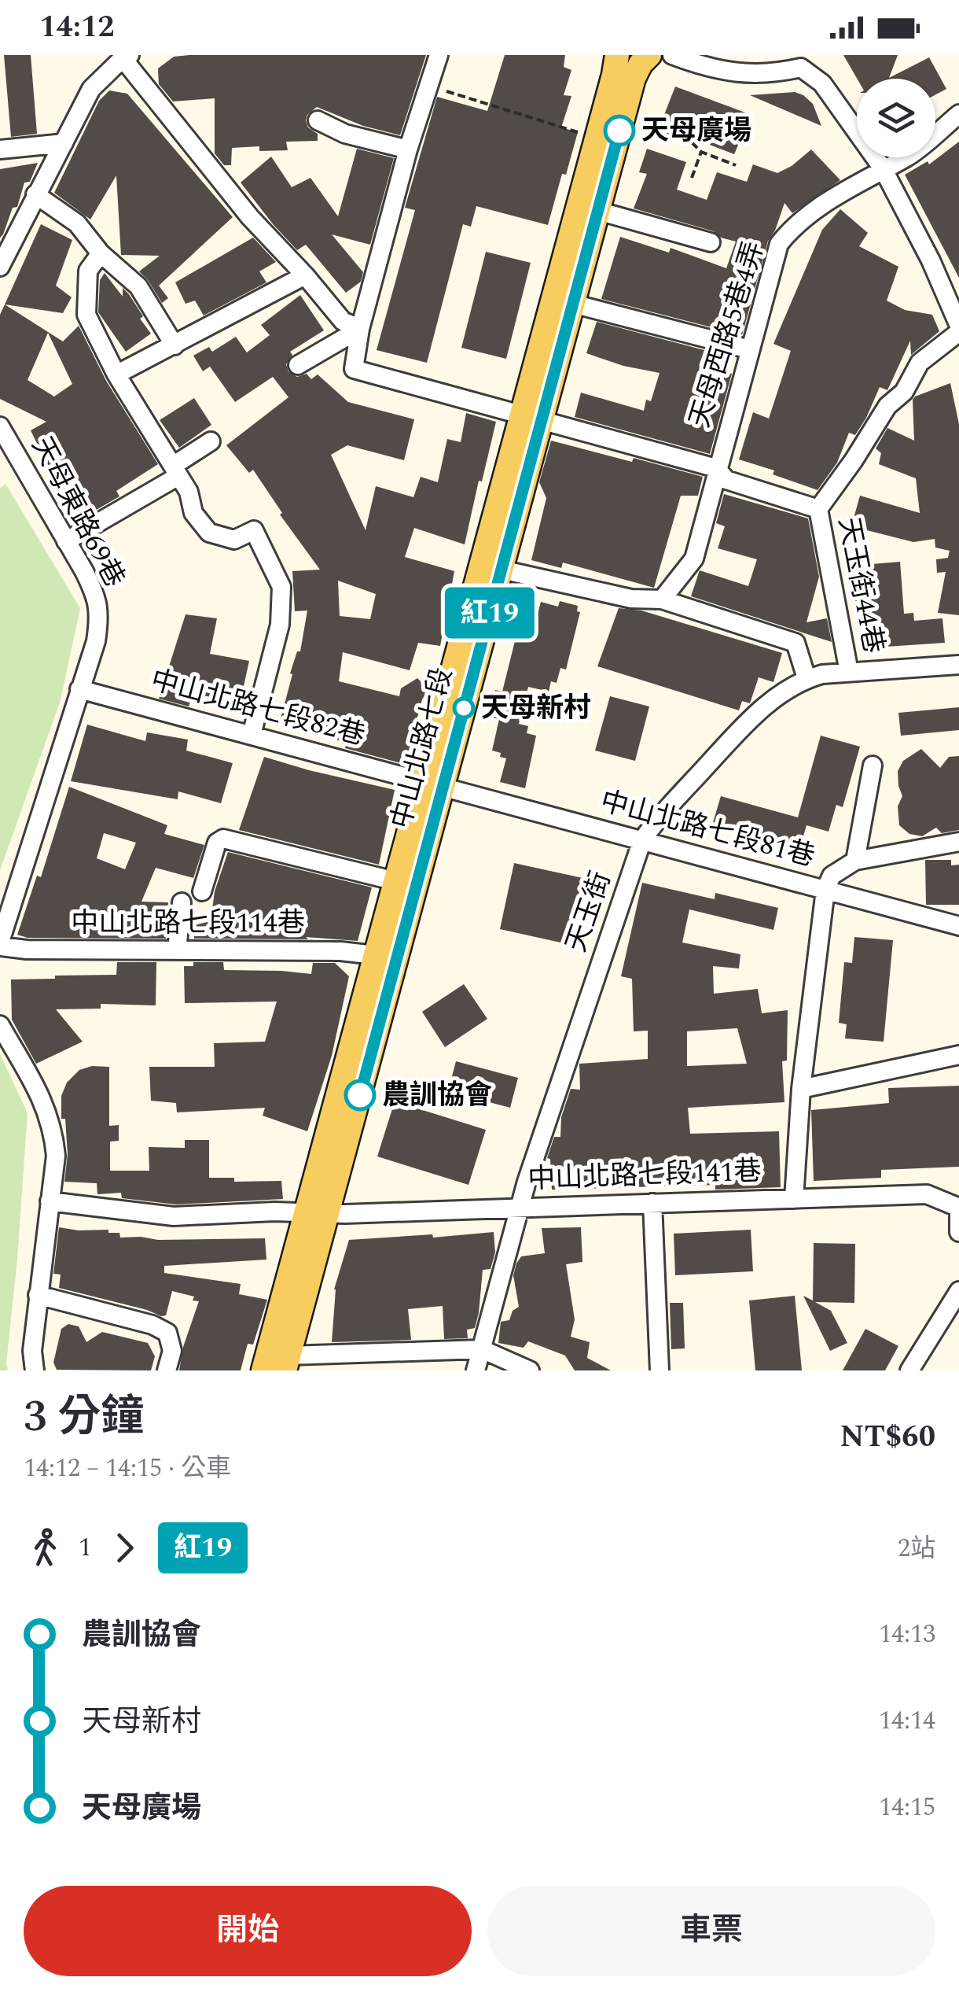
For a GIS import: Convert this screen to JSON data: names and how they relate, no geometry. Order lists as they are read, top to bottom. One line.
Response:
{"streets":{"main road":["中山北路七段"],"street":["天母西路5巷4弄","天母東路69巷","天玉街44巷","中山北路七段82巷","中山北路七段81巷","天玉街","中山北路七段114巷","中山北路七段141巷"]},"crossings":[["天母東路69巷","中山北路七段82巷"],["天母東路69巷","中山北路七段114巷"],["天玉街44巷","天玉街"],["中山北路七段82巷","中山北路七段"],["中山北路七段82巷","中山北路七段81巷"],["中山北路七段","中山北路七段81巷"],["中山北路七段","中山北路七段114巷"],["中山北路七段","中山北路七段141巷"],["中山北路七段81巷","天玉街"],["天玉街","中山北路七段141巷"]],"places":["天母廣場","天母新村","農訓協會"],"lines":["bus line 紅19"],"page":{"status":"14:12","on_map":"紅19","heading":["3 分鐘","14:12 – 14:15 · 公車","NT$60"],"legs":["1","紅19","2站"],"list":[{"name":"農訓協會","value":"14:13"},{"name":"天母新村","value":"14:14"},{"name":"天母廣場","value":"14:15"}],"buttons":["開始","車票"]}}
